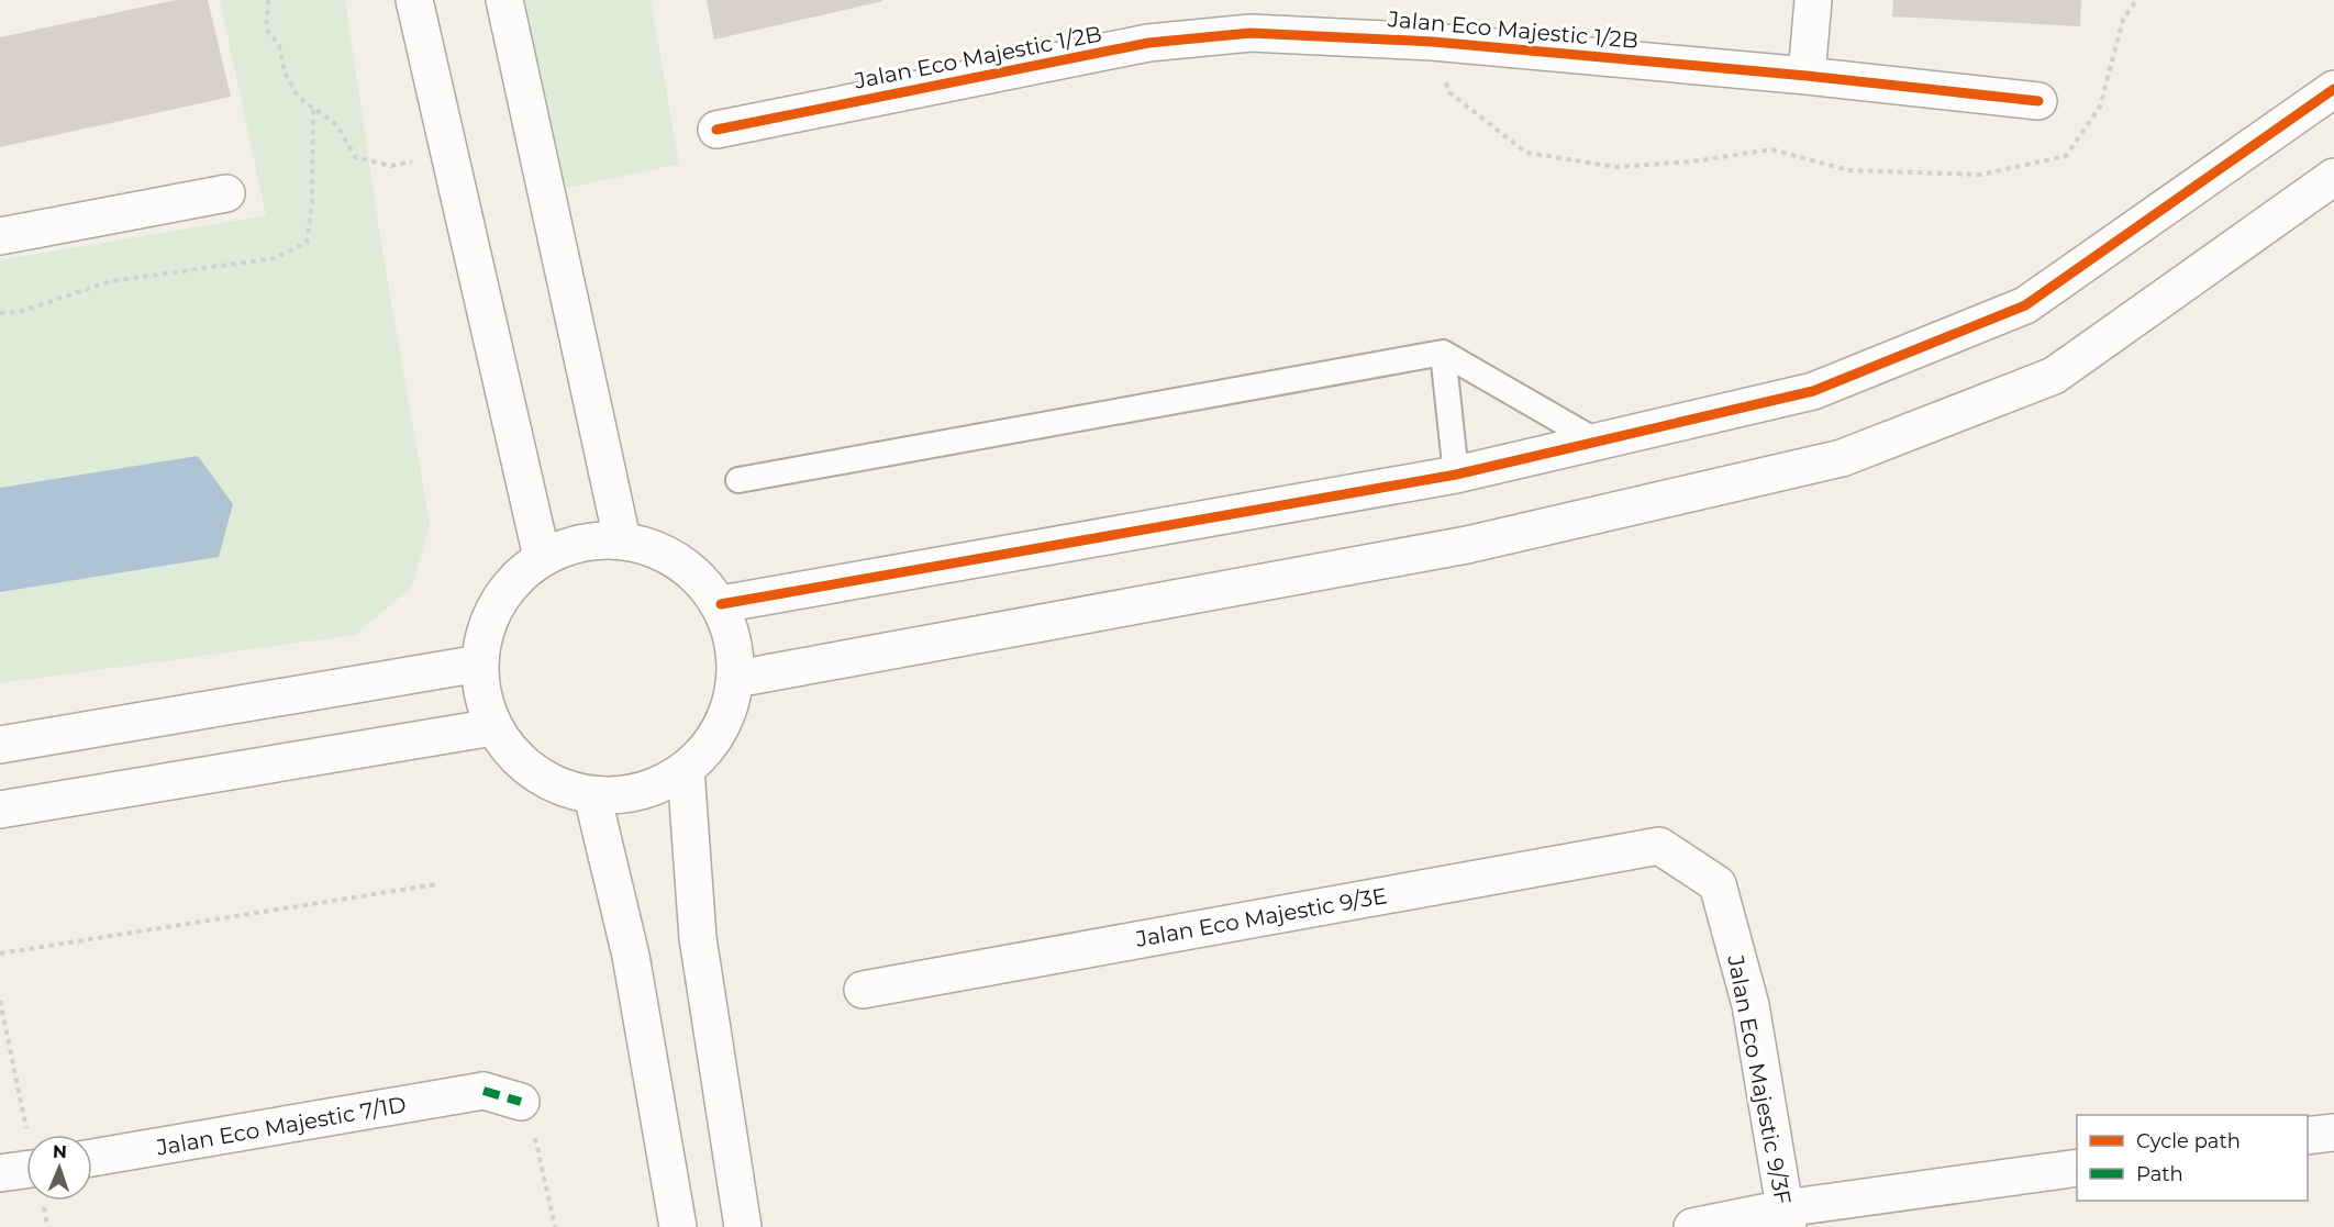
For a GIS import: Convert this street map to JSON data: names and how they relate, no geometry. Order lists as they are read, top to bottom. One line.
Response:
{"streets":{"street":["Jalan Eco Majestic 1/2B","Jalan Eco Majestic 9/3E","Jalan Eco Majestic 9/3F","Jalan Eco Majestic 7/1D"]},"crossings":[["Jalan Eco Majestic 9/3E","Jalan Eco Majestic 9/3F"]],"legend":["Cycle path","Path"],"north":"top"}
